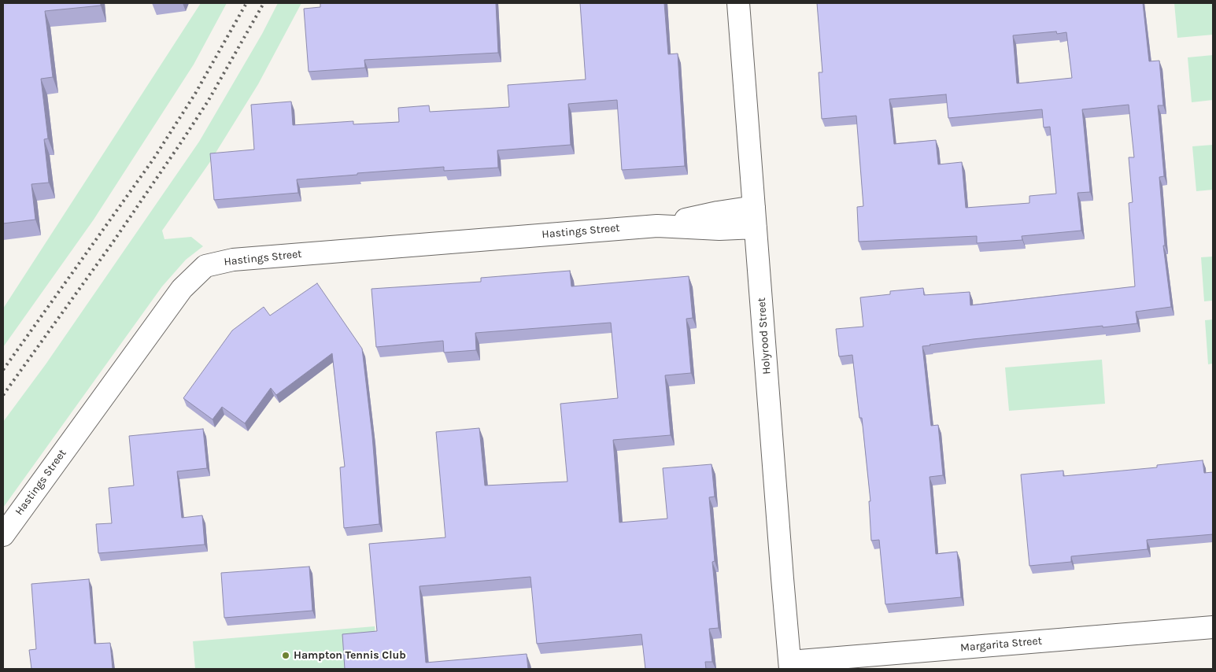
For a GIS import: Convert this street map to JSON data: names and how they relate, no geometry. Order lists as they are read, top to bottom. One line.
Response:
{"streets":{"street":["Hastings Street","Holyrood Street","Margarita Street"]},"crossings":[["Hastings Street","Holyrood Street"],["Holyrood Street","Margarita Street"]],"places":["Hampton Tennis Club"]}
